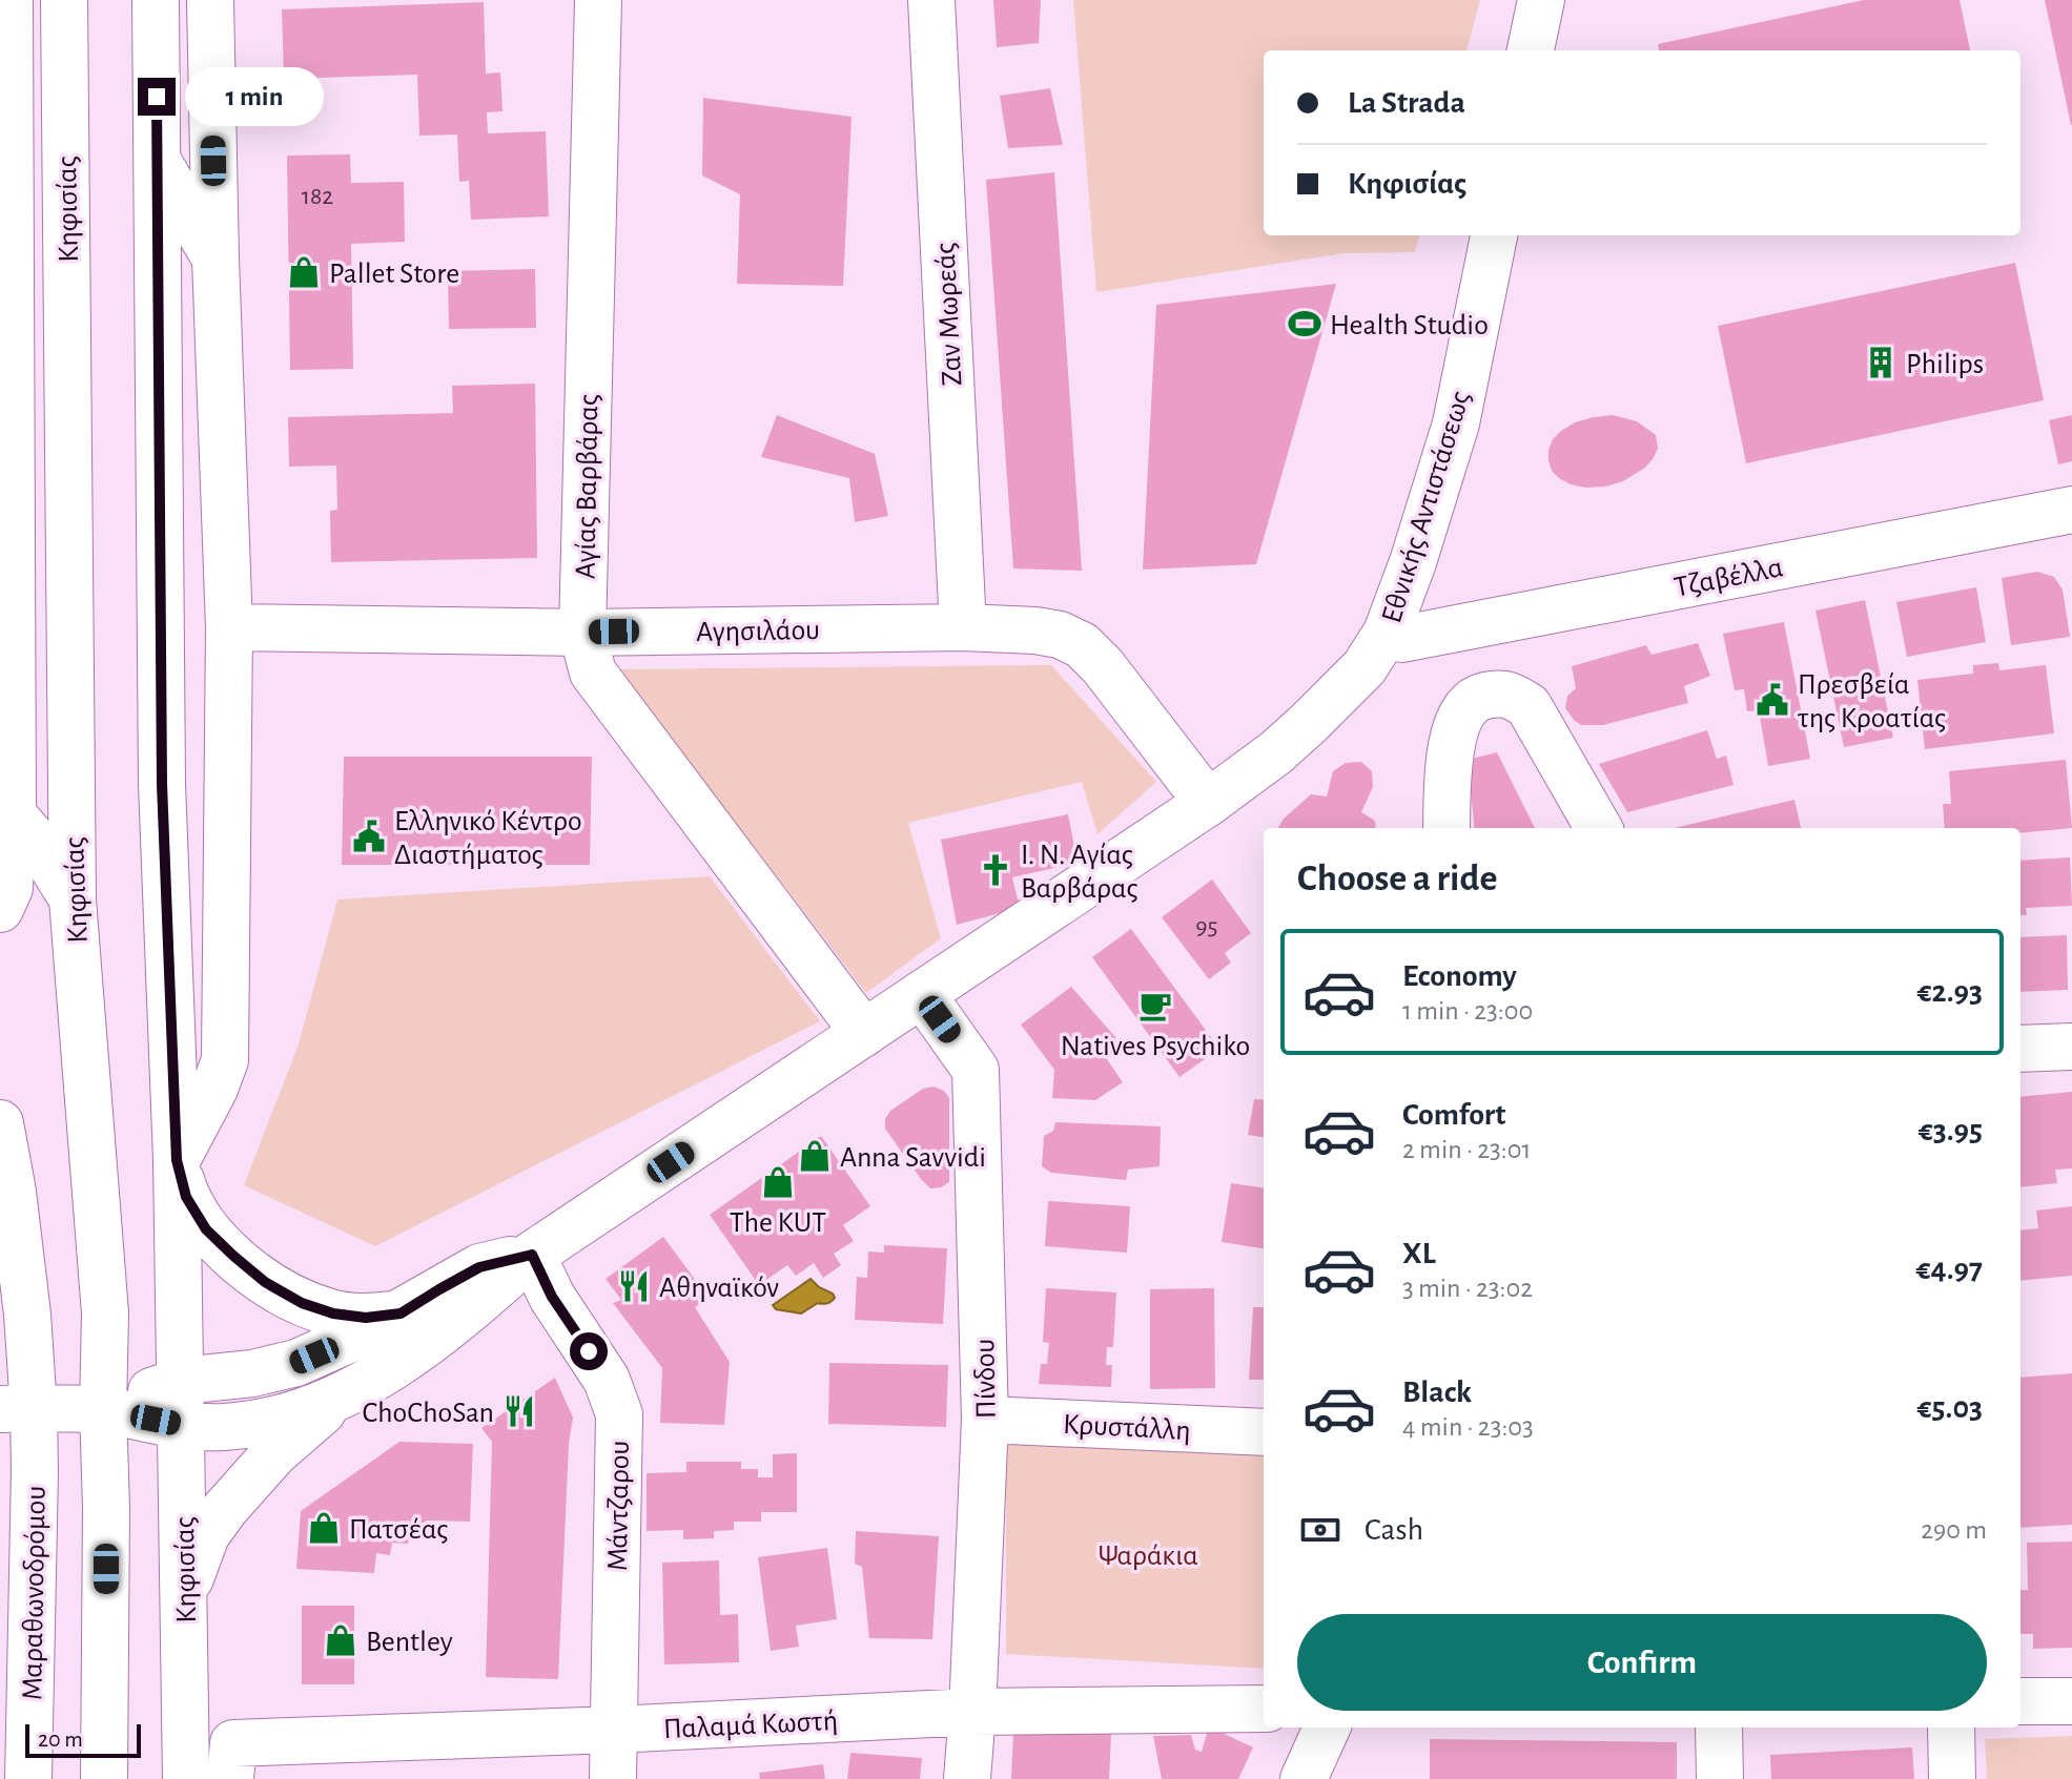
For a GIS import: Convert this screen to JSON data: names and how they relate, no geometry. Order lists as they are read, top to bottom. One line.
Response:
{"streets":{"street":["Κηφισίας","Ζαν Μωρεάς","Αγίας Βαρβάρας","Εθνικής Αντιστάσεως","Τζαβέλλα","Αγησιλάου","Πίνδου","Κρυστάλλη","Μάντζαρου","Μαραθωνοδρόμου","Παλαμά Κωστή"]},"crossings":[["Κηφισίας","Εθνικής Αντιστάσεως"],["Κηφισίας","Αγησιλάου"],["Ζαν Μωρεάς","Αγησιλάου"],["Αγίας Βαρβάρας","Εθνικής Αντιστάσεως"],["Αγίας Βαρβάρας","Αγησιλάου"],["Εθνικής Αντιστάσεως","Τζαβέλλα"],["Εθνικής Αντιστάσεως","Αγησιλάου"],["Εθνικής Αντιστάσεως","Πίνδου"],["Εθνικής Αντιστάσεως","Μάντζαρου"],["Πίνδου","Κρυστάλλη"],["Πίνδου","Παλαμά Κωστή"],["Μάντζαρου","Παλαμά Κωστή"]],"parks":["Ψαράκια"],"places":{"shop":["Pallet Store","Anna Savvidi","The KUT","Πατσέας","Bentley"],"sports":["Health Studio"],"building":["Philips"],"public building":["Πρεσβεία της Κροατίας","Ελληνικό Κέντρο Διαστήματος"],"church":["Ι. Ν. Αγίας Βαρβάρας"],"cafe":["Natives Psychiko"],"restaurant":["Αθηναϊκόν","ChoChoSan"]},"house_numbers":["182","95"],"scale_bar":"20 m","page":{"banner":["La Strada","Κηφισίας"],"bubble":"1 min","heading":"Choose a ride","list":[{"name":"Economy","note":"1 min · 23:00","value":"€2.93"},{"name":"Comfort","note":"2 min · 23:01","value":"€3.95"},{"name":"XL","note":"3 min · 23:02","value":"€4.97"},{"name":"Black","note":"4 min · 23:03","value":"€5.03"}],"pay":["Cash","290 m"],"buttons":"Confirm","scale":"20 m"}}
